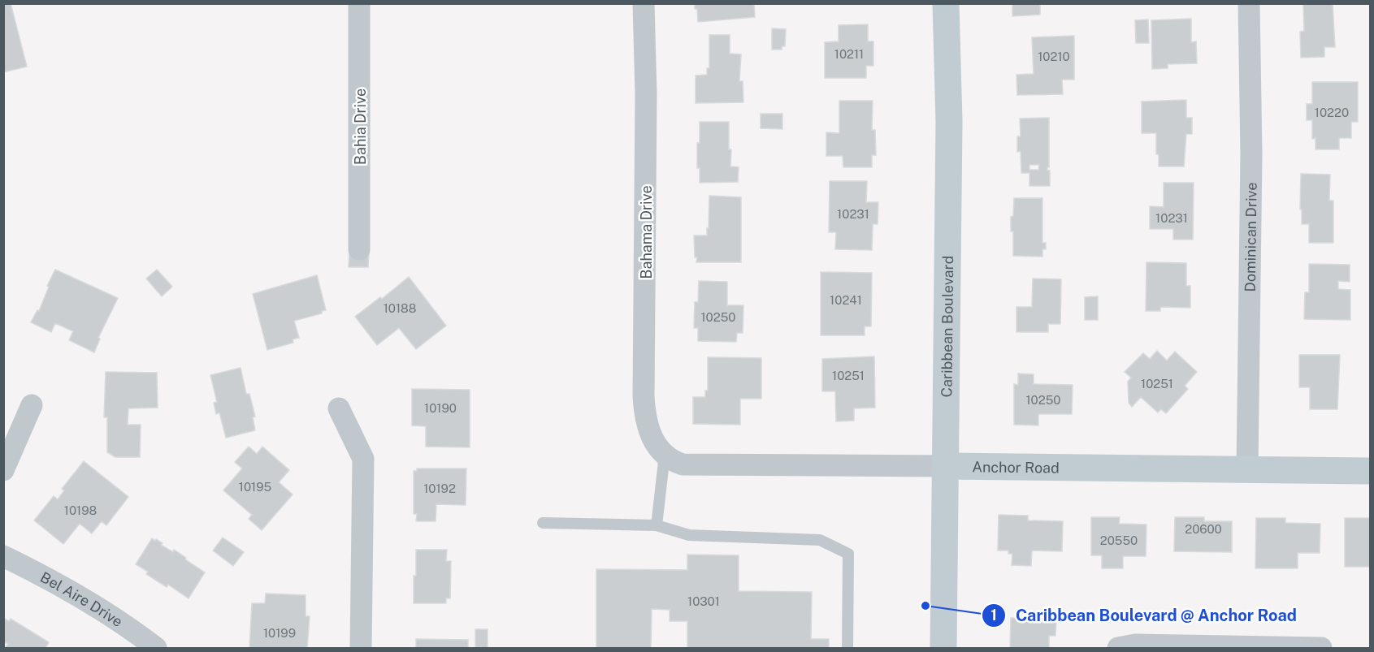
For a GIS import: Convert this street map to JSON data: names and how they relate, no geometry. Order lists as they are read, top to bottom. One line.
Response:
{"streets":{"street":["Bahia Drive","Bahama Drive","Dominican Drive","Caribbean Boulevard","Anchor Road","Bel Aire Drive"]},"crossings":[["Bahama Drive","Anchor Road"],["Dominican Drive","Anchor Road"],["Caribbean Boulevard","Anchor Road"]],"places":["Caribbean Boulevard @ Anchor Road"],"house_numbers":["10211","10210","10220","10231","10231","10241","10188","10250","10251","10251","10250","10190","10195","10192","10198","20600","20550","10301","10199"]}
